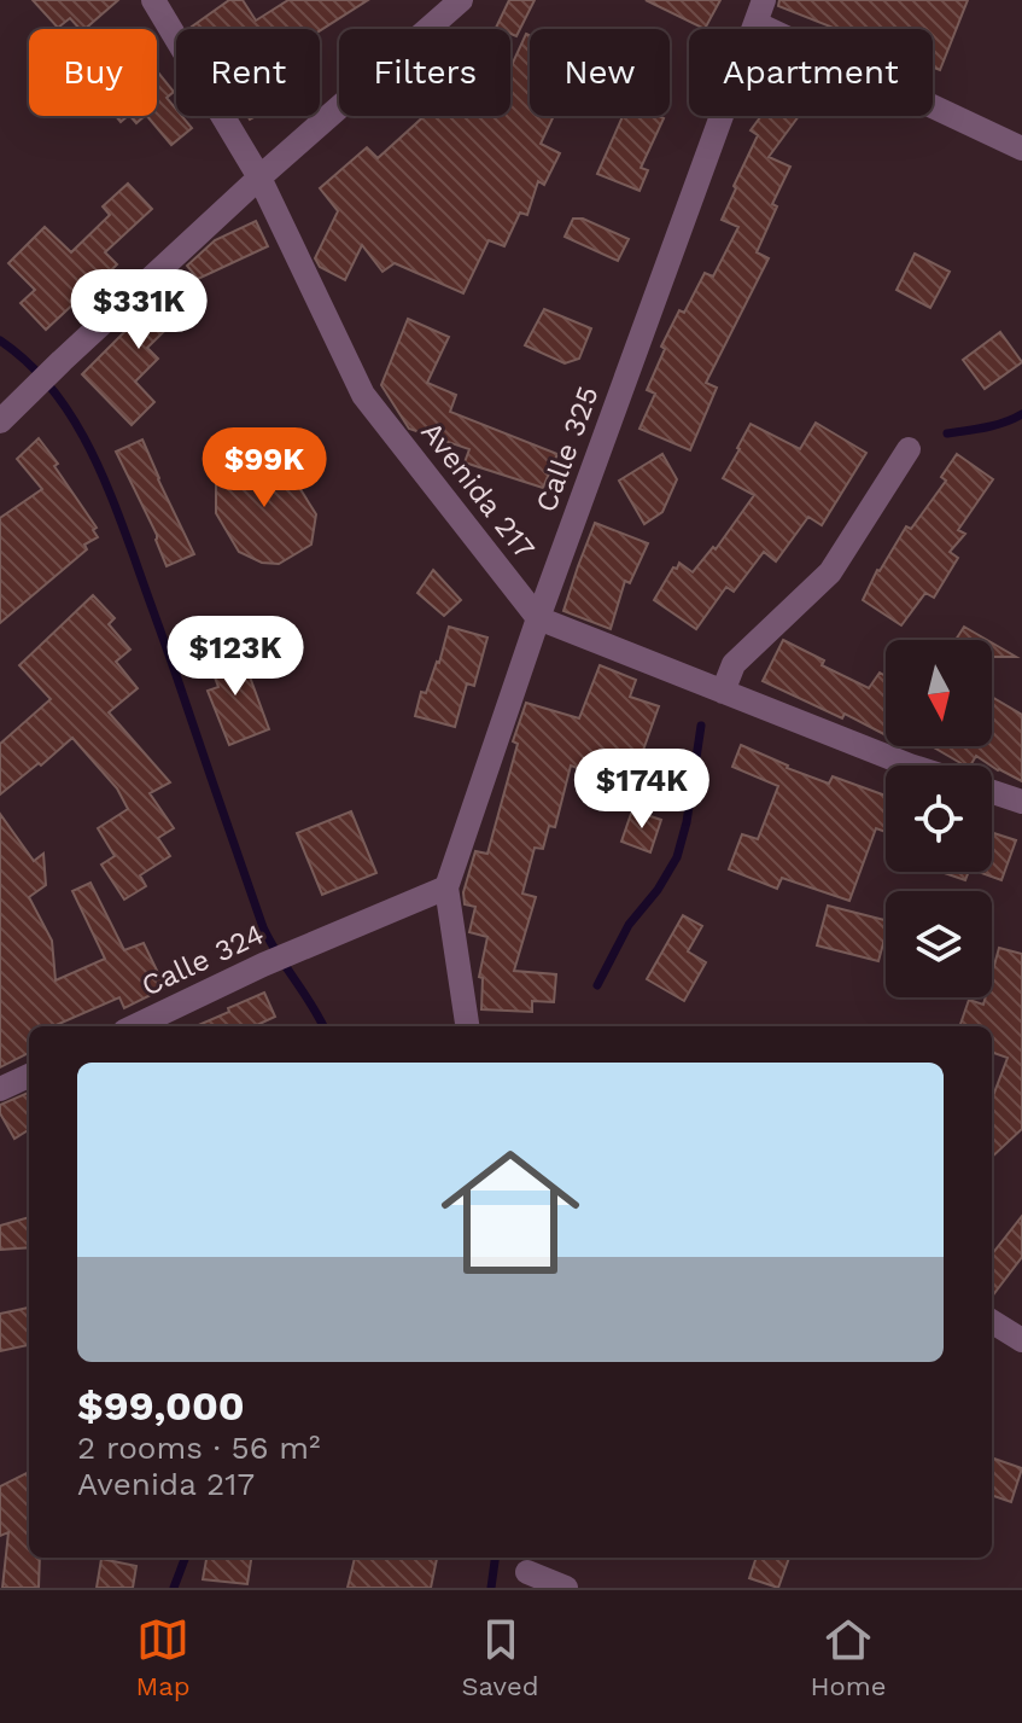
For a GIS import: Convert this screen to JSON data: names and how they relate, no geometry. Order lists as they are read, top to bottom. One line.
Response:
{"streets":{"street":["Calle 325","Avenida 217","Calle 324"]},"crossings":[["Calle 325","Avenida 217"],["Calle 325","Calle 324"]],"north":"bottom","page":{"chip":["Buy","Rent","Filters","New","Apartment"],"price":["$331K","$99K","$123K","$174K"],"list":[{"name":"$99,000","note":"2 rooms · 56 m² · Avenida 217"}],"tabs":["Map","Saved","Home"]}}
